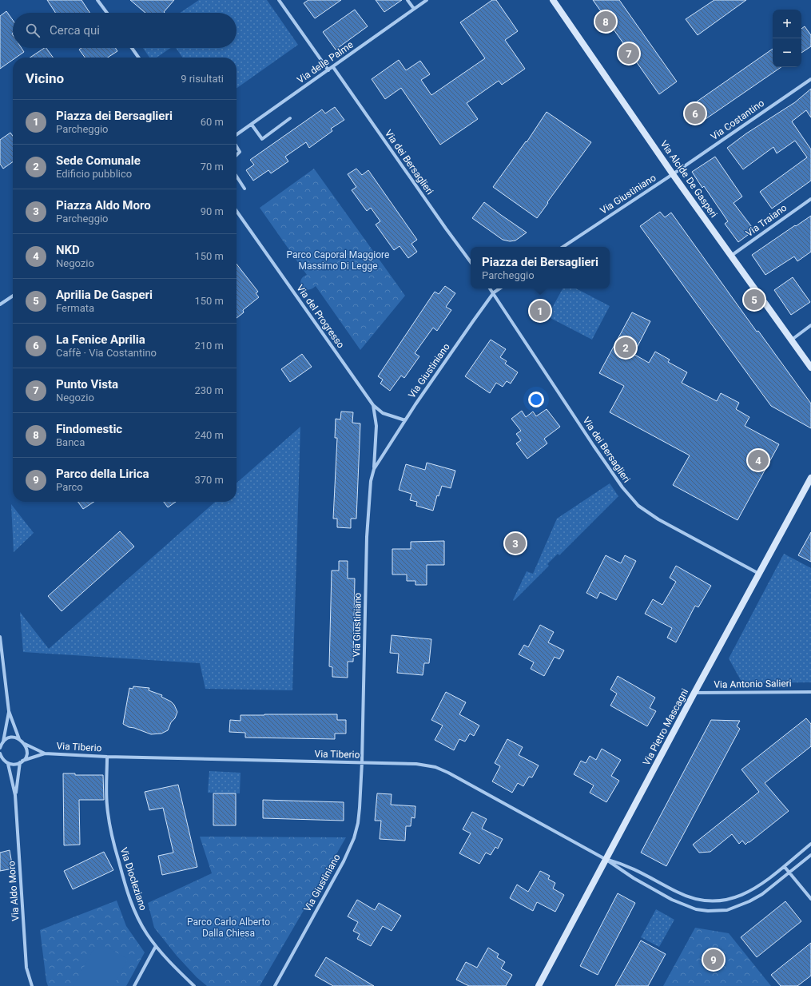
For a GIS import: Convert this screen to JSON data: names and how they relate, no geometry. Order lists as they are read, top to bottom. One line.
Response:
{"streets":{"street":["Via delle Palme","Via Costantino","Via dei Bersaglieri","Via Alcide De Gasperi","Via Giustiniano","Via Traiano","Via del Progresso","Via Antonio Salieri","Via Pietro Mascagni","Via Tiberio","Via Diocleziano","Via Aldo Moro"]},"crossings":[["Via delle Palme","Via dei Bersaglieri"],["Via Costantino","Via Alcide De Gasperi"],["Via Costantino","Via Giustiniano"],["Via dei Bersaglieri","Via Giustiniano"],["Via dei Bersaglieri","Via Pietro Mascagni"],["Via Alcide De Gasperi","Via Giustiniano"],["Via Alcide De Gasperi","Via Traiano"],["Via Giustiniano","Via del Progresso"],["Via Giustiniano","Via Tiberio"],["Via Antonio Salieri","Via Pietro Mascagni"],["Via Pietro Mascagni","Via Tiberio"],["Via Tiberio","Via Diocleziano"],["Via Tiberio","Via Aldo Moro"]],"parks":["Parco Caporal Maggiore Massimo Di Legge","Parco Carlo Alberto Dalla Chiesa"],"page":{"map_buttons":["+","−"],"pins":["8","7","6","5","1","2","4","3","9"],"search":"Cerca qui","heading":["Vicino","9 risultati"],"list":[{"mark":"1","name":"Piazza dei Bersaglieri","note":"Parcheggio","value":"60 m"},{"mark":"2","name":"Sede Comunale","note":"Edificio pubblico","value":"70 m"},{"mark":"3","name":"Piazza Aldo Moro","note":"Parcheggio","value":"90 m"},{"mark":"4","name":"NKD","note":"Negozio","value":"150 m"},{"mark":"5","name":"Aprilia De Gasperi","note":"Fermata","value":"150 m"},{"mark":"6","name":"La Fenice Aprilia","note":"Caffè · Via Costantino","value":"210 m"},{"mark":"7","name":"Punto Vista","note":"Negozio","value":"230 m"},{"mark":"8","name":"Findomestic","note":"Banca","value":"240 m"},{"mark":"9","name":"Parco della Lirica","note":"Parco","value":"370 m"}],"popup":["Piazza dei Bersaglieri","Parcheggio"]}}
